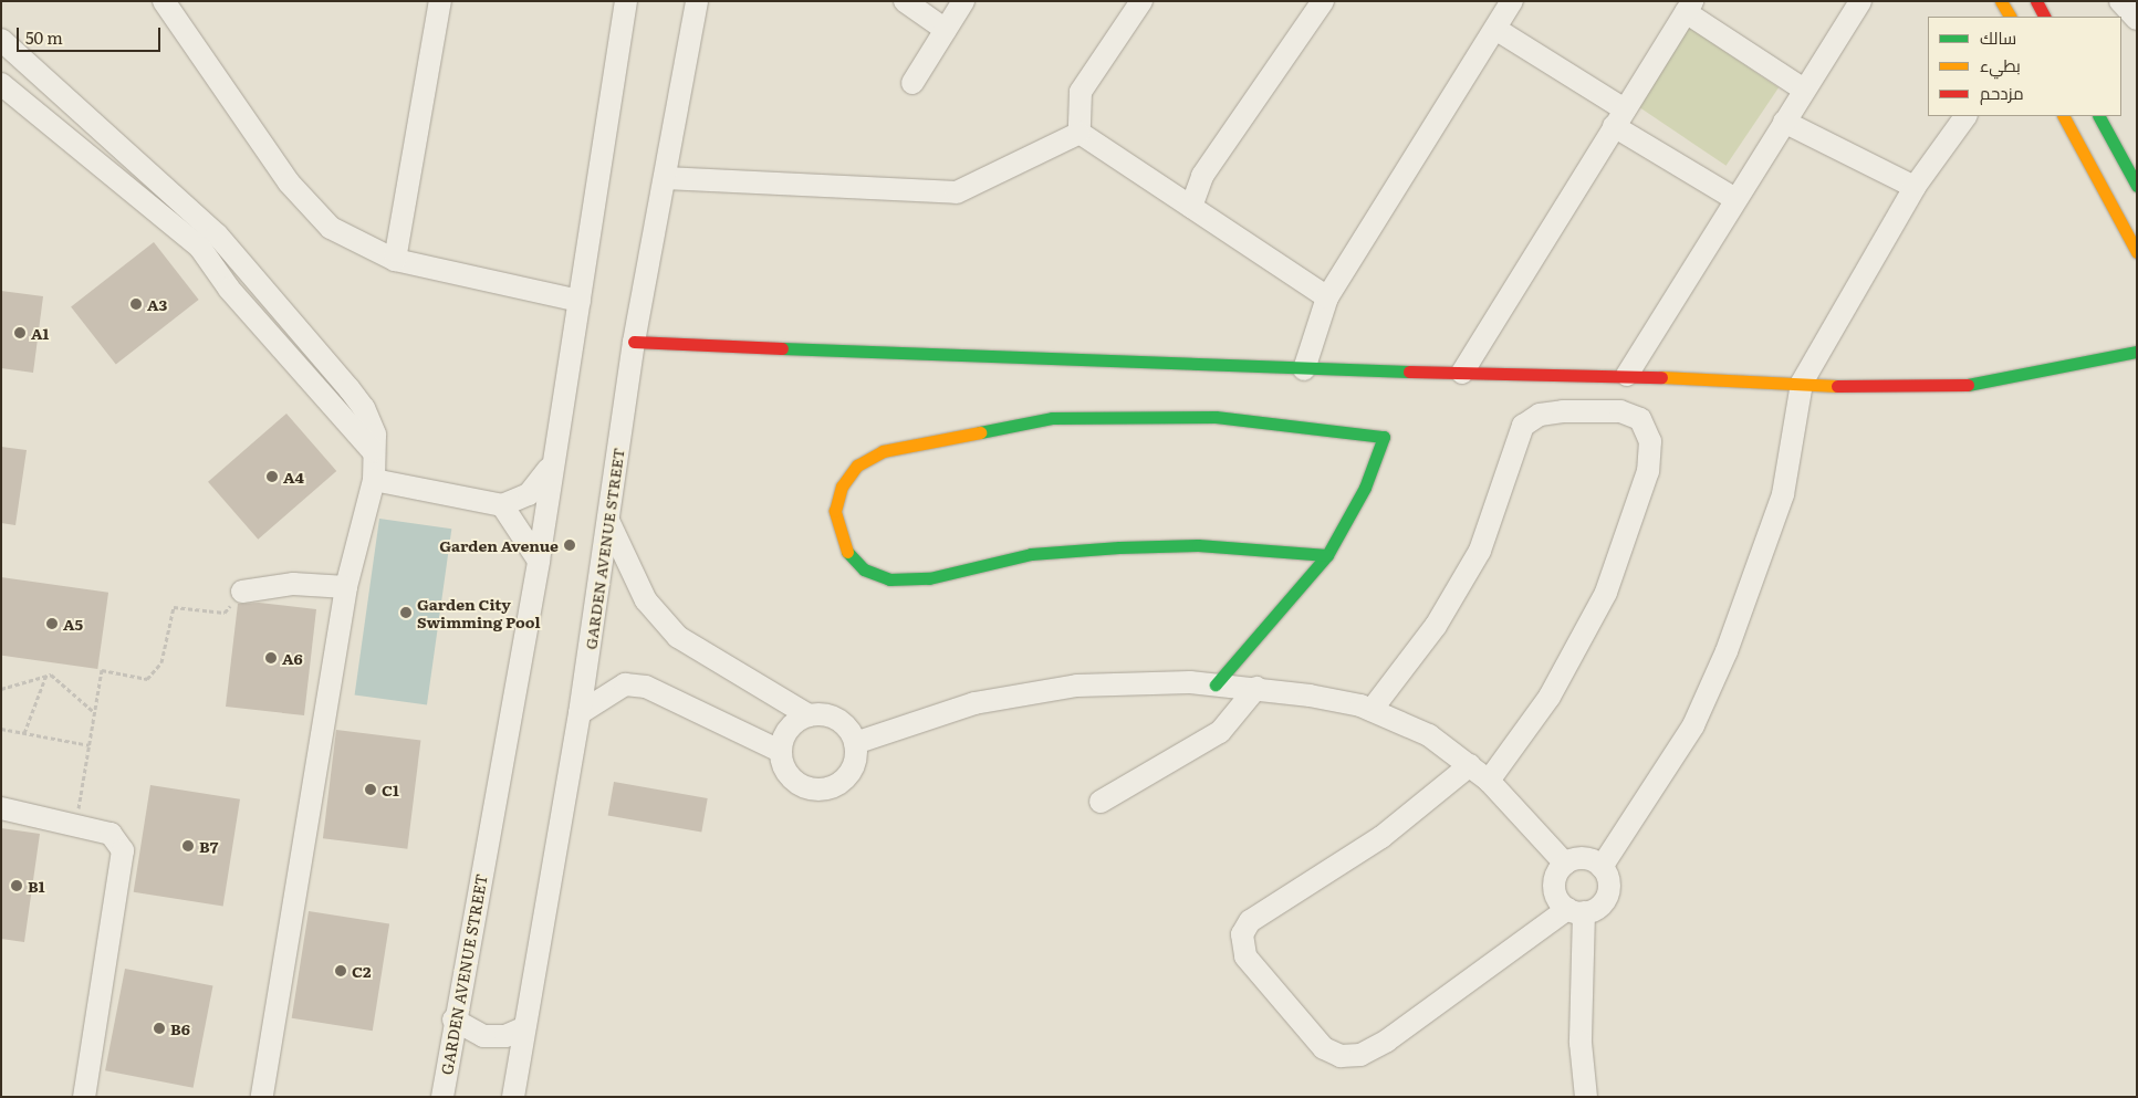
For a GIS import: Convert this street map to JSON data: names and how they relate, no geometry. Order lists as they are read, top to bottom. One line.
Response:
{"streets":{"street":["GARDEN AVENUE STREET"]},"places":["A3","A1","A4","Garden Avenue","Garden City Swimming Pool","A5","A6","C1","B7","B1","C2","B6"],"legend":["سالك","بطيء","مزدحم"],"scale_bar":"50 m"}
